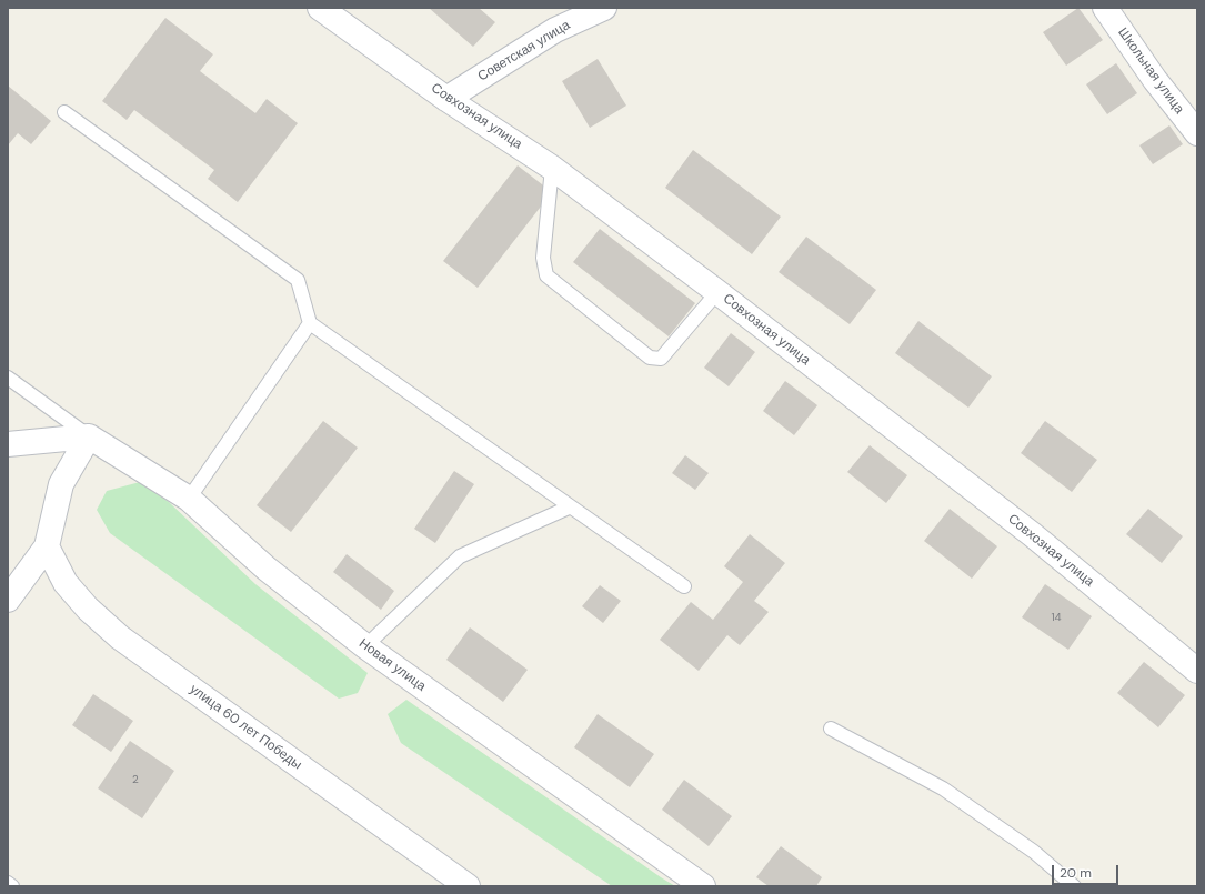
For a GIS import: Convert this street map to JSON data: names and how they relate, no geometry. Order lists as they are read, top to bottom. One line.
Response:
{"streets":{"street":["Советская улица","Школьная улица","Совхозная улица","Новая улица","улица 60 лет Победы"]},"crossings":[["Советская улица","Совхозная улица"]],"house_numbers":["14","2"],"scale_bar":"20 m"}
